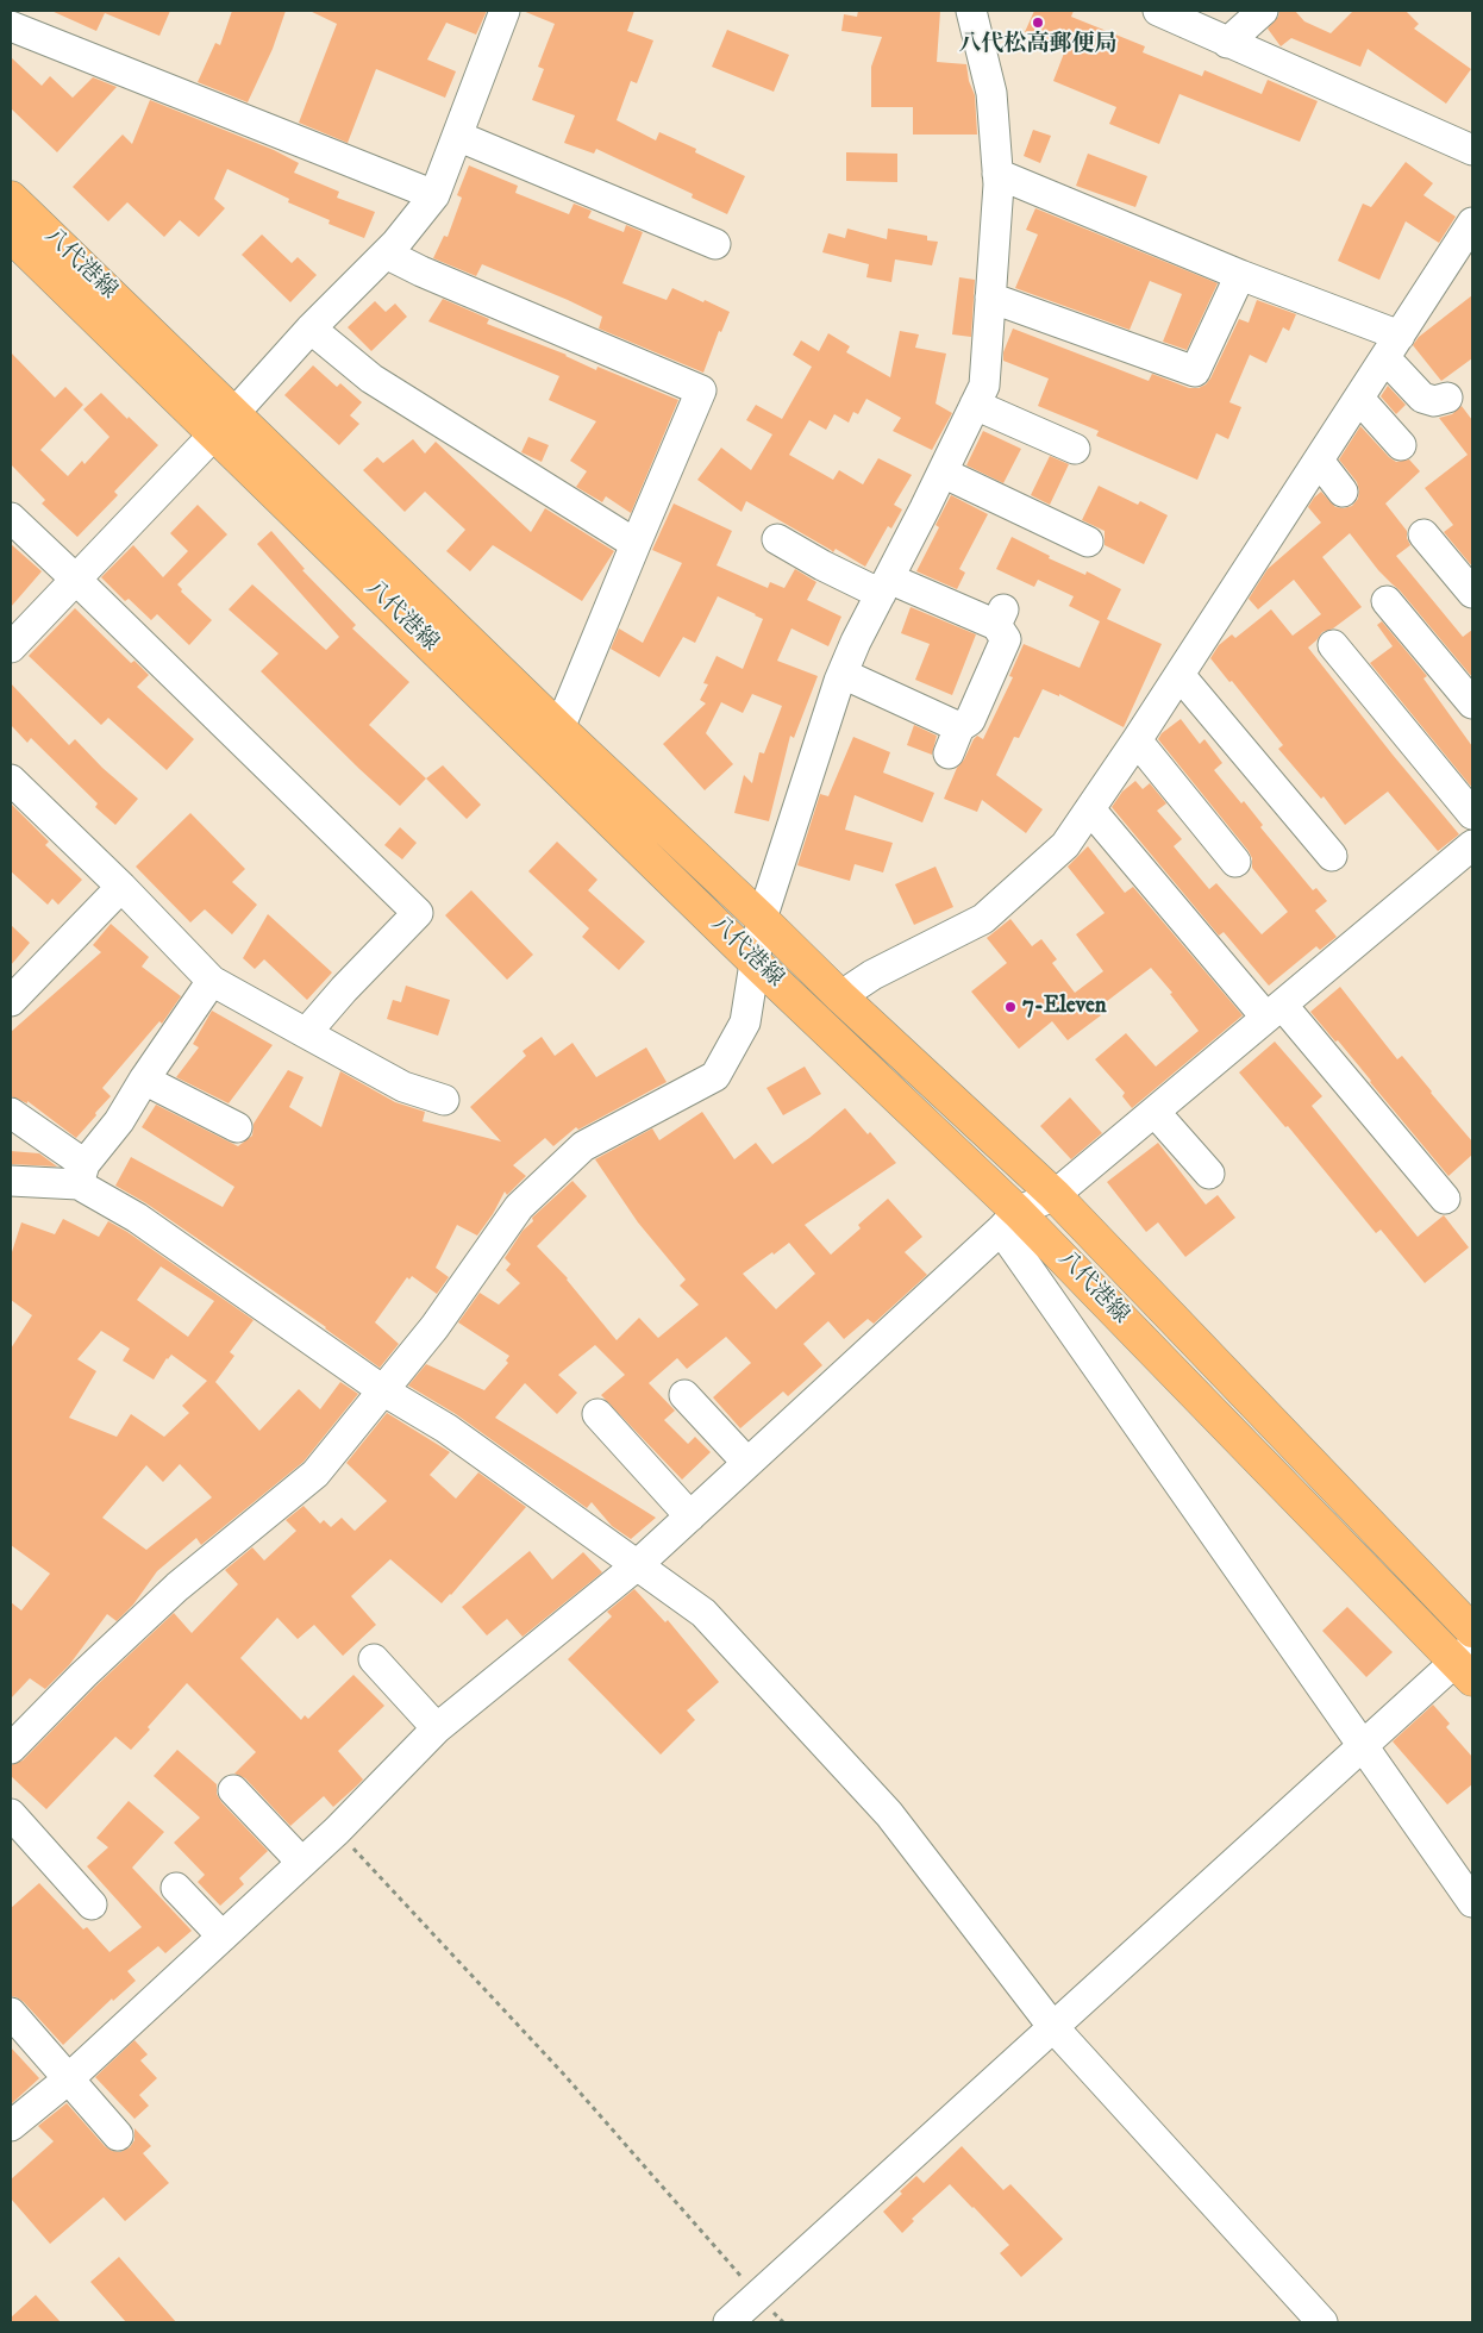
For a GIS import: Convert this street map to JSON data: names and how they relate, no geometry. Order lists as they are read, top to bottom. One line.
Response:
{"streets":{"main road":["八代港線"]},"places":["八代松高郵便局","7-Eleven"]}
